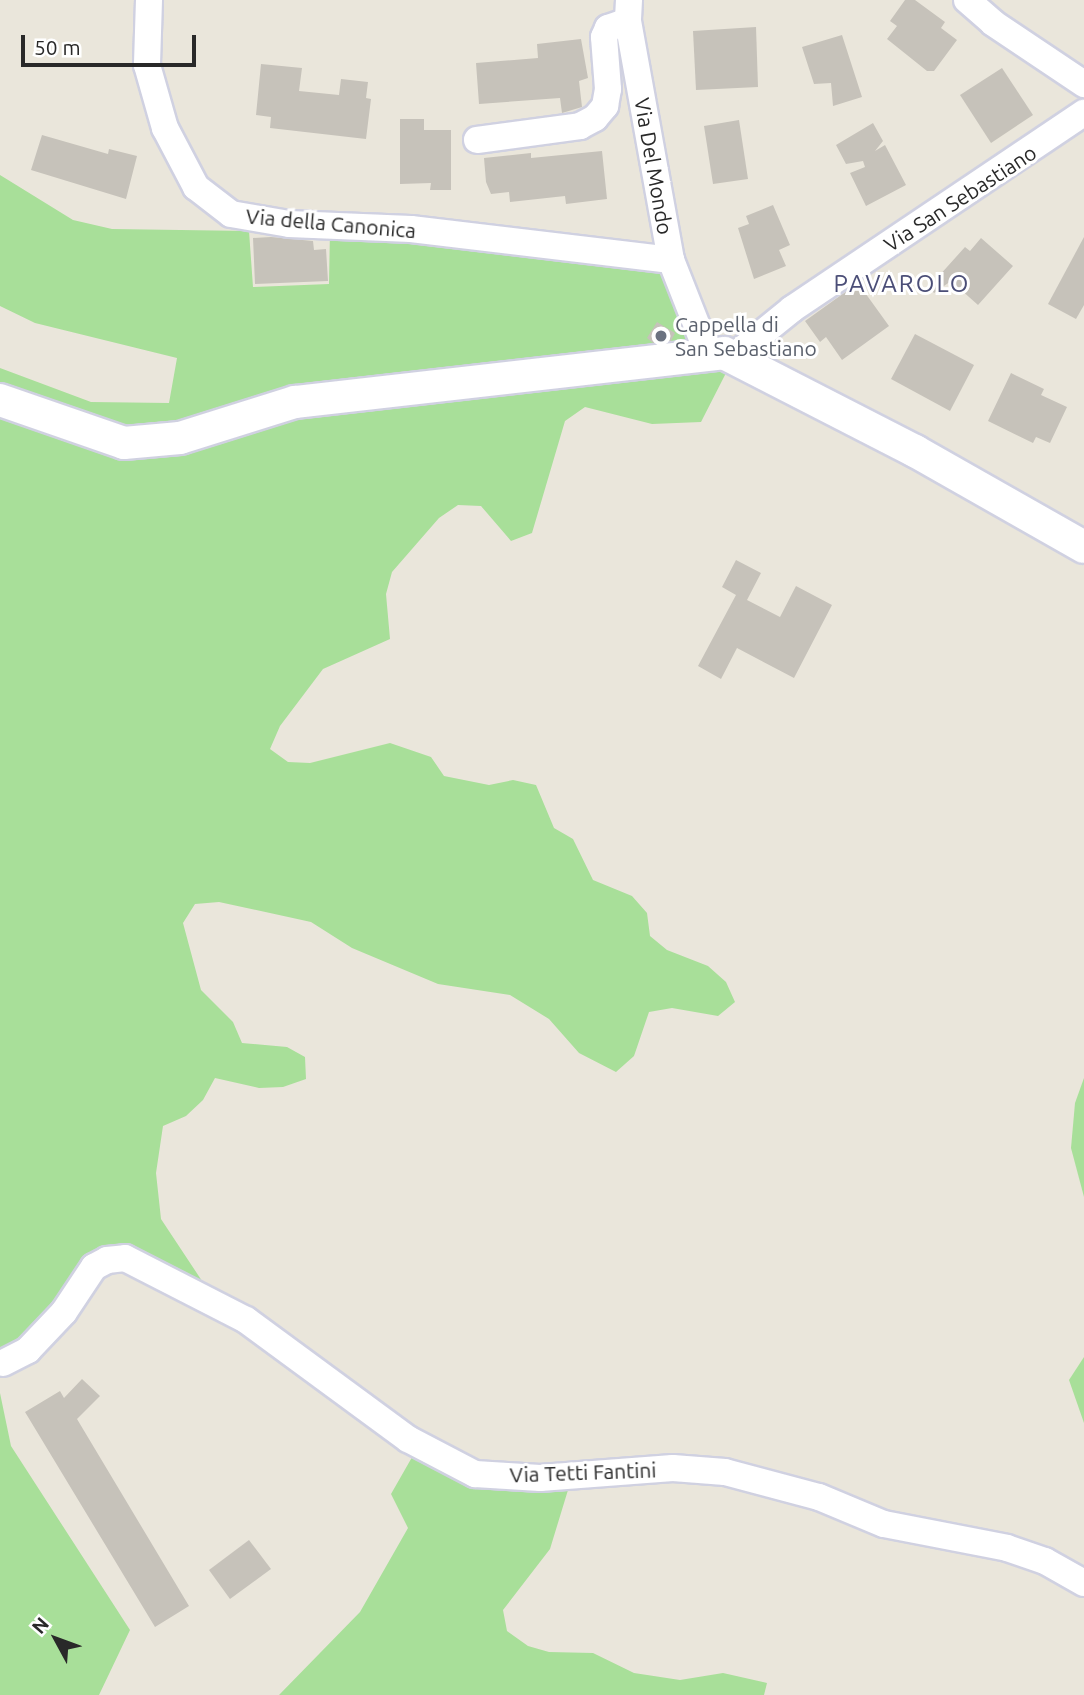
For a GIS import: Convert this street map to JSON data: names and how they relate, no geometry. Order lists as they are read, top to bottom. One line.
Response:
{"streets":{"street":["Via Del Mondo","Via San Sebastiano","Via della Canonica","Via Tetti Fantini"]},"crossings":[["Via Del Mondo","Via San Sebastiano"],["Via Del Mondo","Via della Canonica"]],"districts":["PAVAROLO"],"places":["Cappella di San Sebastiano"],"scale_bar":"50 m","north":"top left"}
